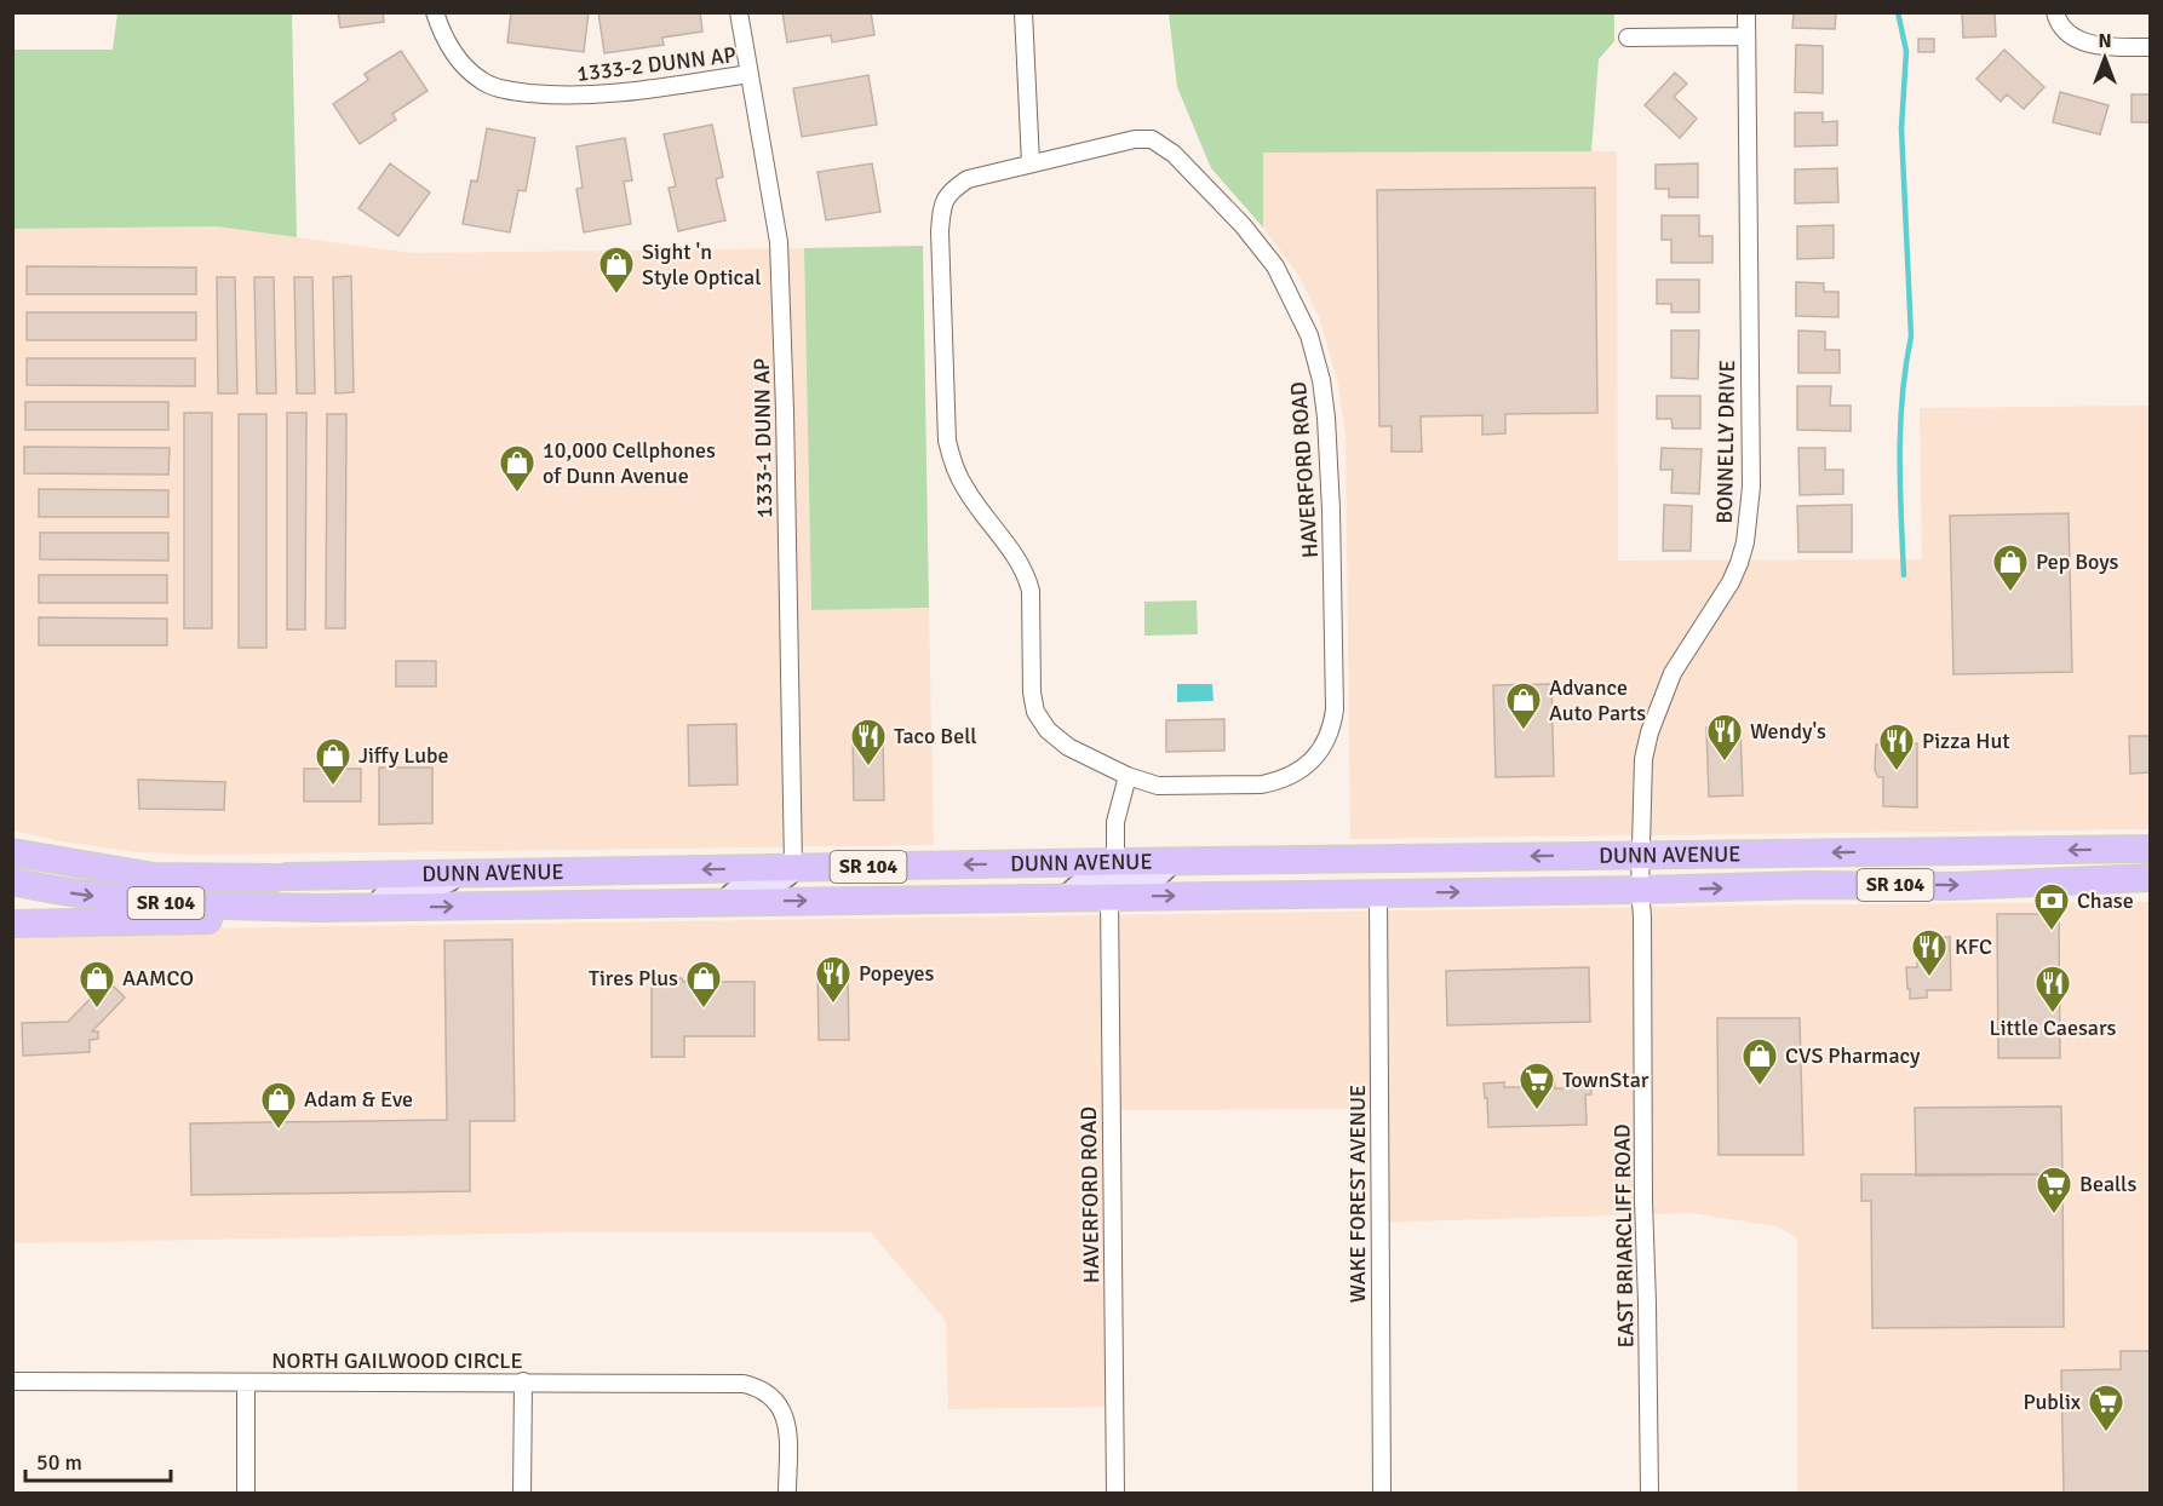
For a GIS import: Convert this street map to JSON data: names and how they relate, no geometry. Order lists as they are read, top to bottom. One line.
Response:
{"streets":{"main road":["DUNN AVENUE","SR 104"],"street":["1333-2 DUNN AP","1333-1 DUNN AP","BONNELLY DRIVE","HAVERFORD ROAD","WAKE FOREST AVENUE","EAST BRIARCLIFF ROAD","NORTH GAILWOOD CIRCLE"]},"crossings":[["1333-2 DUNN AP","1333-1 DUNN AP"],["1333-1 DUNN AP","DUNN AVENUE"],["BONNELLY DRIVE","DUNN AVENUE"],["BONNELLY DRIVE","EAST BRIARCLIFF ROAD"],["HAVERFORD ROAD","DUNN AVENUE"],["DUNN AVENUE","WAKE FOREST AVENUE"],["DUNN AVENUE","EAST BRIARCLIFF ROAD"]],"places":{"shop":["Sight 'n Style Optical","10,000 Cellphones of Dunn Avenue","Pep Boys","Advance Auto Parts","Jiffy Lube","AAMCO","Tires Plus","CVS Pharmacy","Adam & Eve"],"restaurant":["Wendy's","Taco Bell","Pizza Hut","KFC","Popeyes","Little Caesars"],"bank":["Chase"],"supermarket":["TownStar","Bealls","Publix"]},"scale_bar":"50 m","north":"top"}
